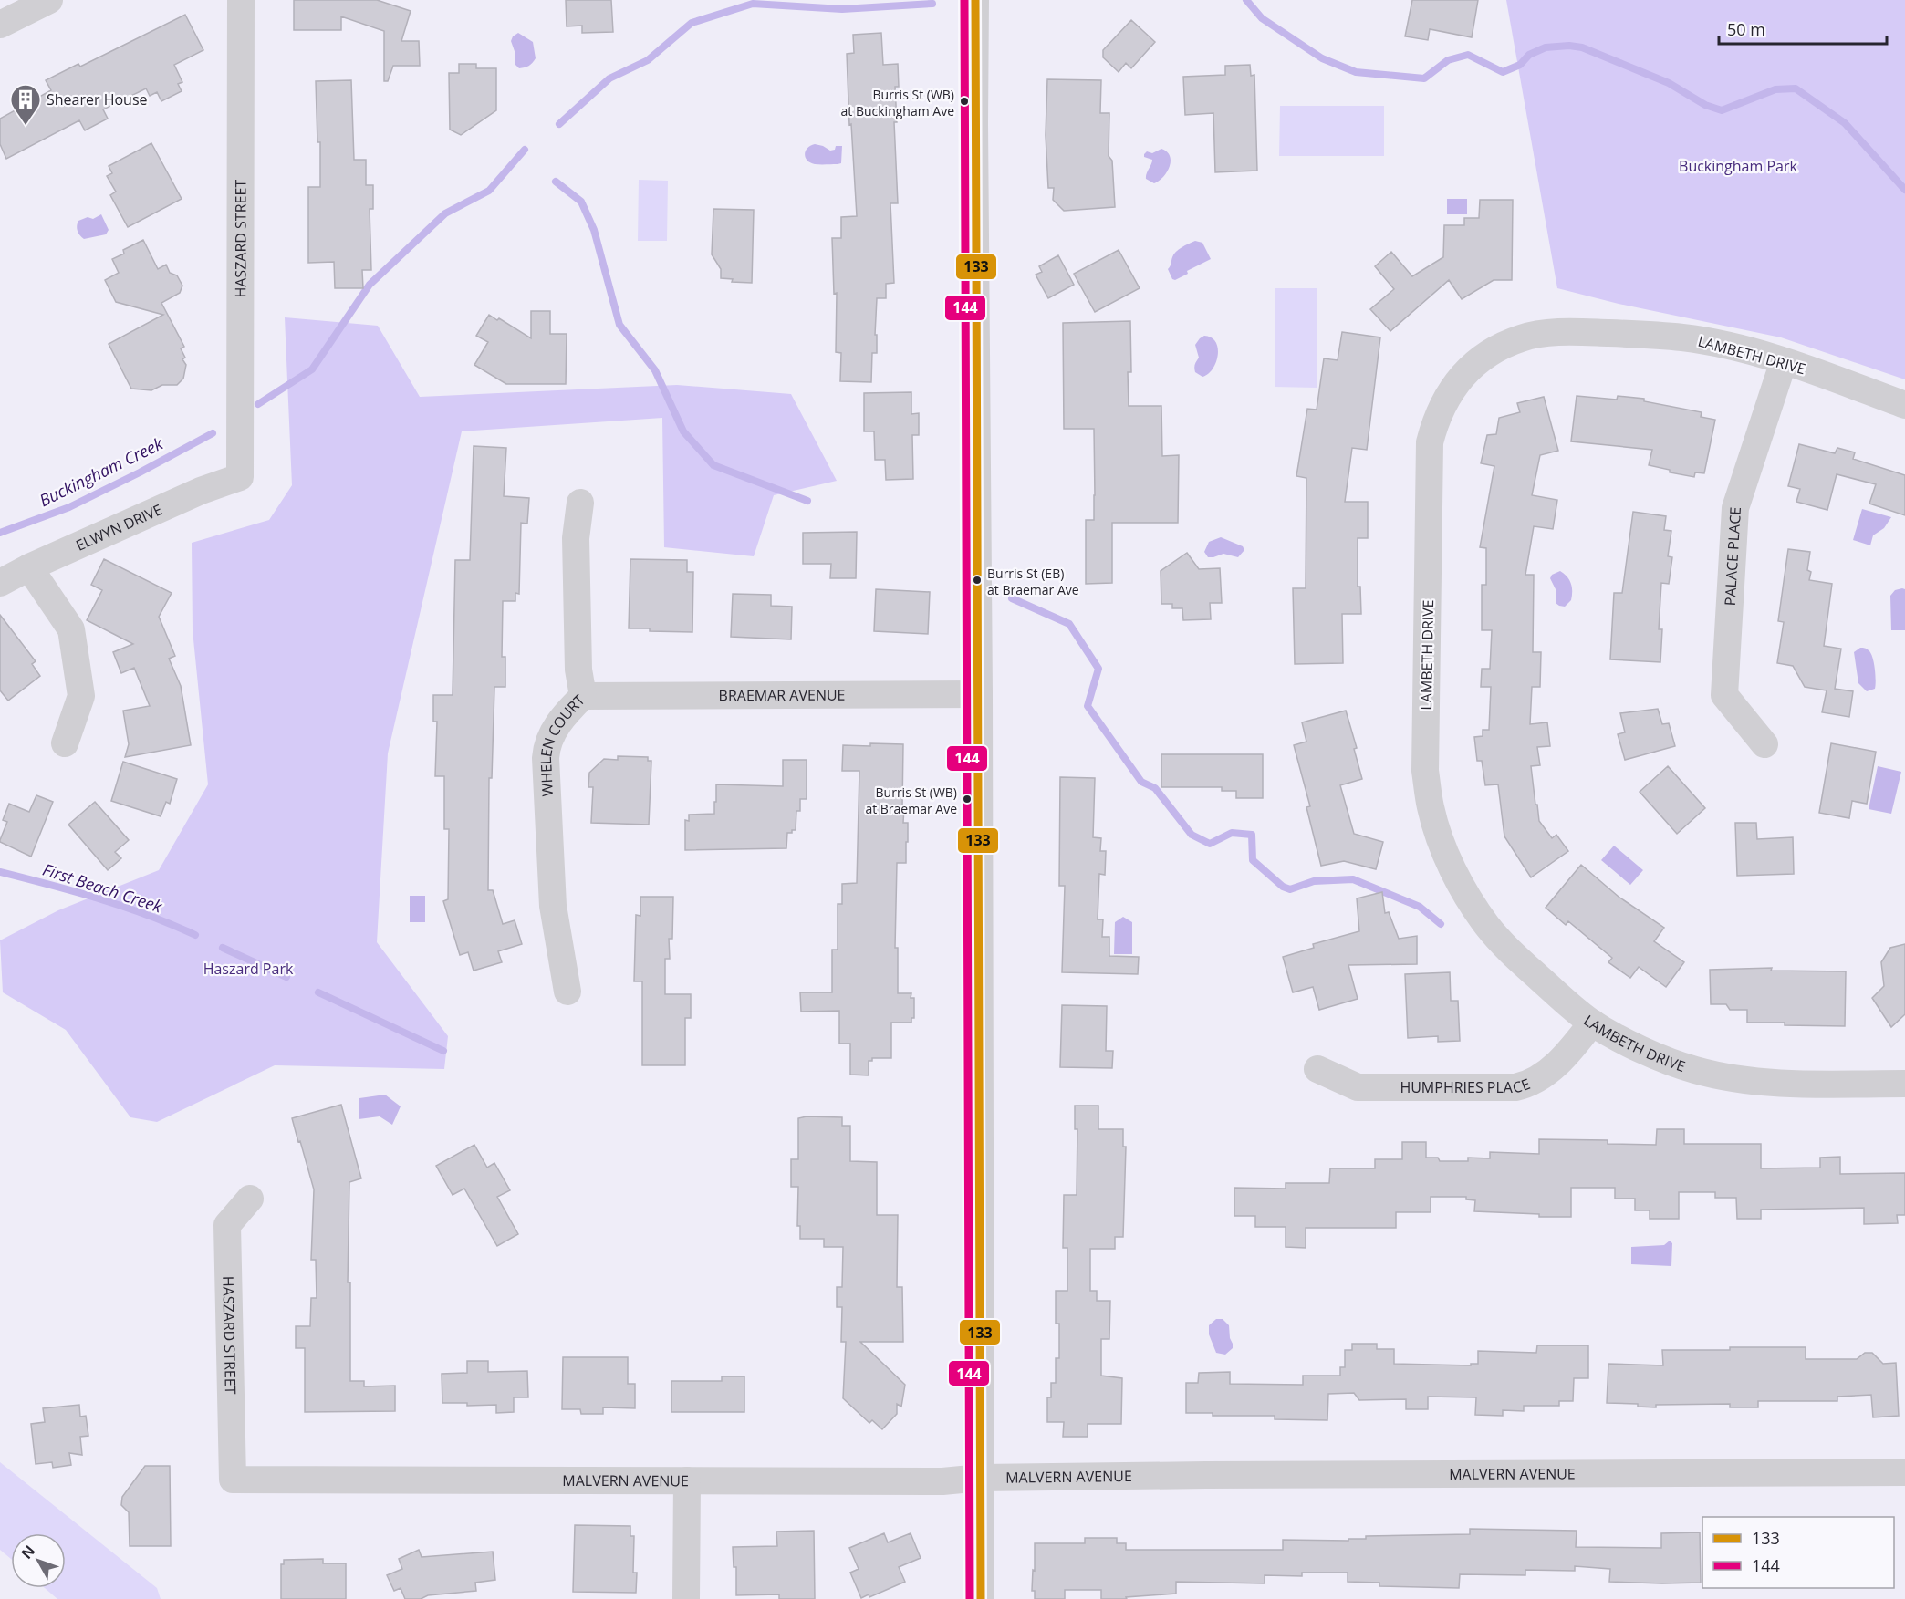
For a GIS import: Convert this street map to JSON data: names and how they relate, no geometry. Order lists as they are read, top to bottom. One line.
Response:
{"streets":{"street":["HASZARD STREET","LAMBETH DRIVE","ELWYN DRIVE","PALACE PLACE","BRAEMAR AVENUE","WHELEN COURT","HUMPHRIES PLACE","MALVERN AVENUE"]},"crossings":[["HASZARD STREET","ELWYN DRIVE"],["HASZARD STREET","MALVERN AVENUE"],["LAMBETH DRIVE","PALACE PLACE"],["LAMBETH DRIVE","HUMPHRIES PLACE"],["BRAEMAR AVENUE","WHELEN COURT"]],"water":["Buckingham Creek","First Beach Creek"],"parks":["Buckingham Park","Haszard Park"],"places":{"other":["Burris St (WB) at Buckingham Ave","Burris St (EB) at Braemar Ave","Burris St (WB) at Braemar Ave"],"building":["Shearer House"]},"lines":["transit line 133","transit line 144"],"legend":["133","144"],"scale_bar":"50 m","north":"top left"}
